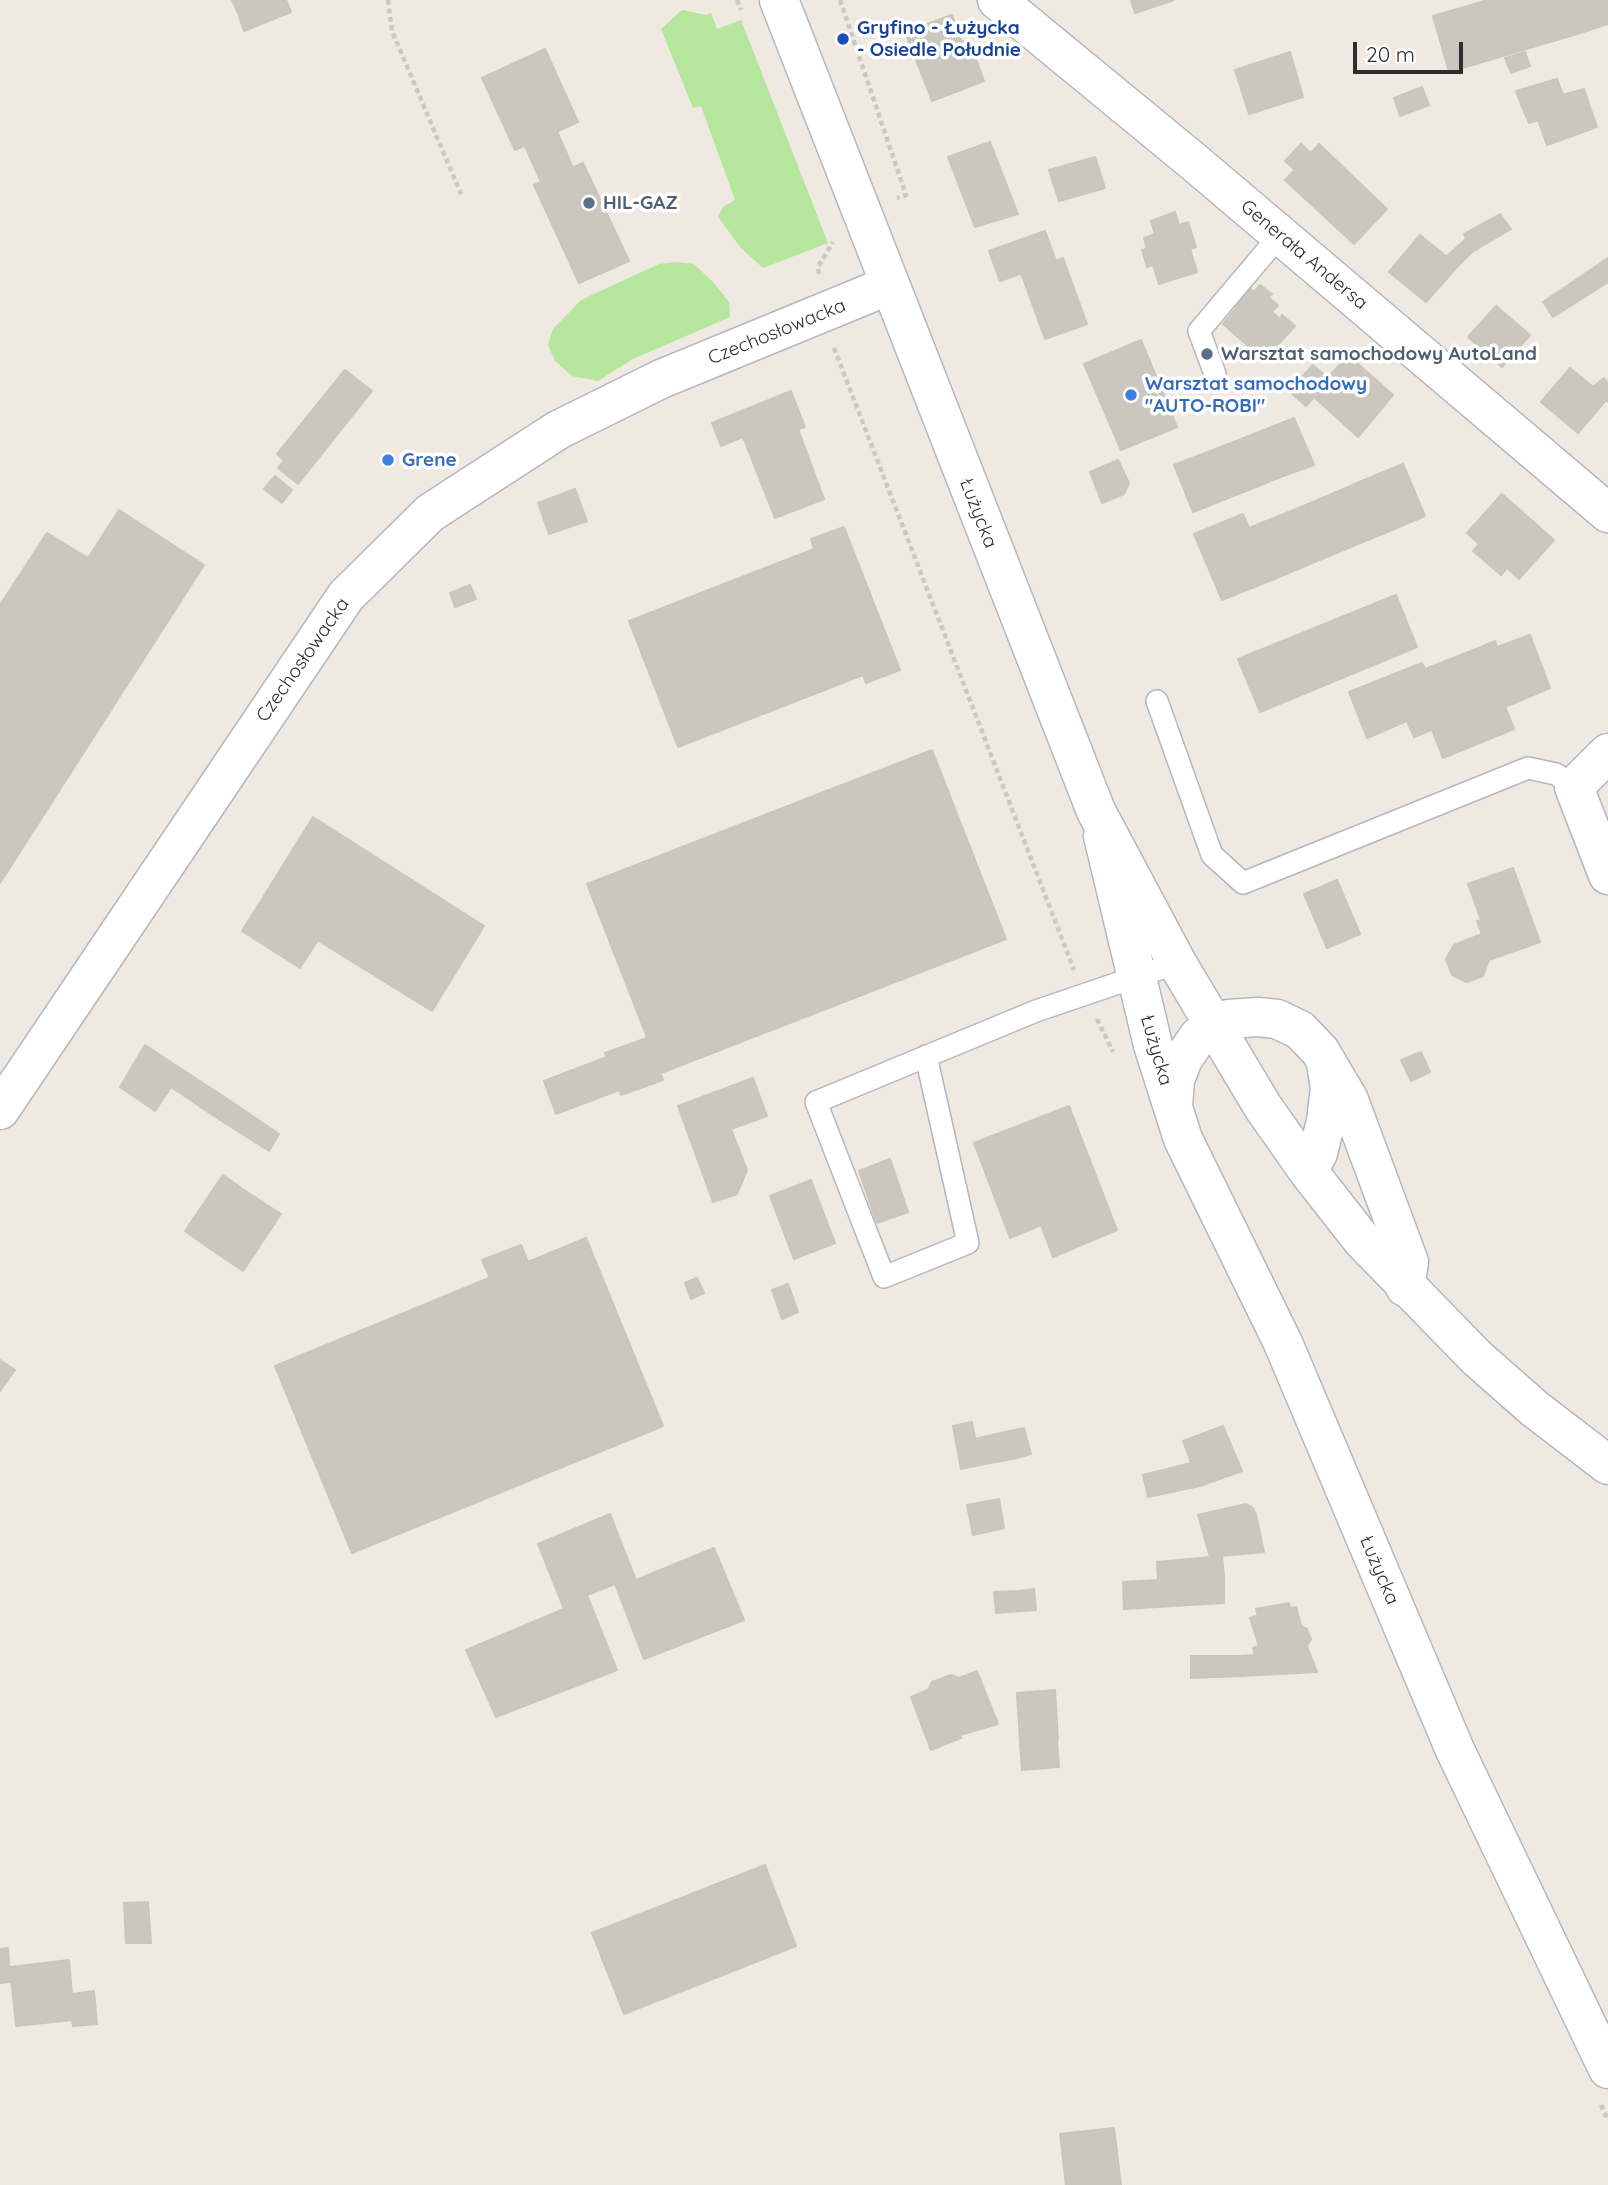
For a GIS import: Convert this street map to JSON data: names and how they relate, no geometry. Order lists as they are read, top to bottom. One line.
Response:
{"streets":{"street":["Generała Andersa","Czechosłowacka","Łużycka"]},"crossings":[["Czechosłowacka","Łużycka"]],"places":["Gryfino - Łużycka - Osiedle Południe","HIL-GAZ","Warsztat samochodowy AutoLand","Warsztat samochodowy \"AUTO-ROBI\"","Grene"],"scale_bar":"20 m"}
